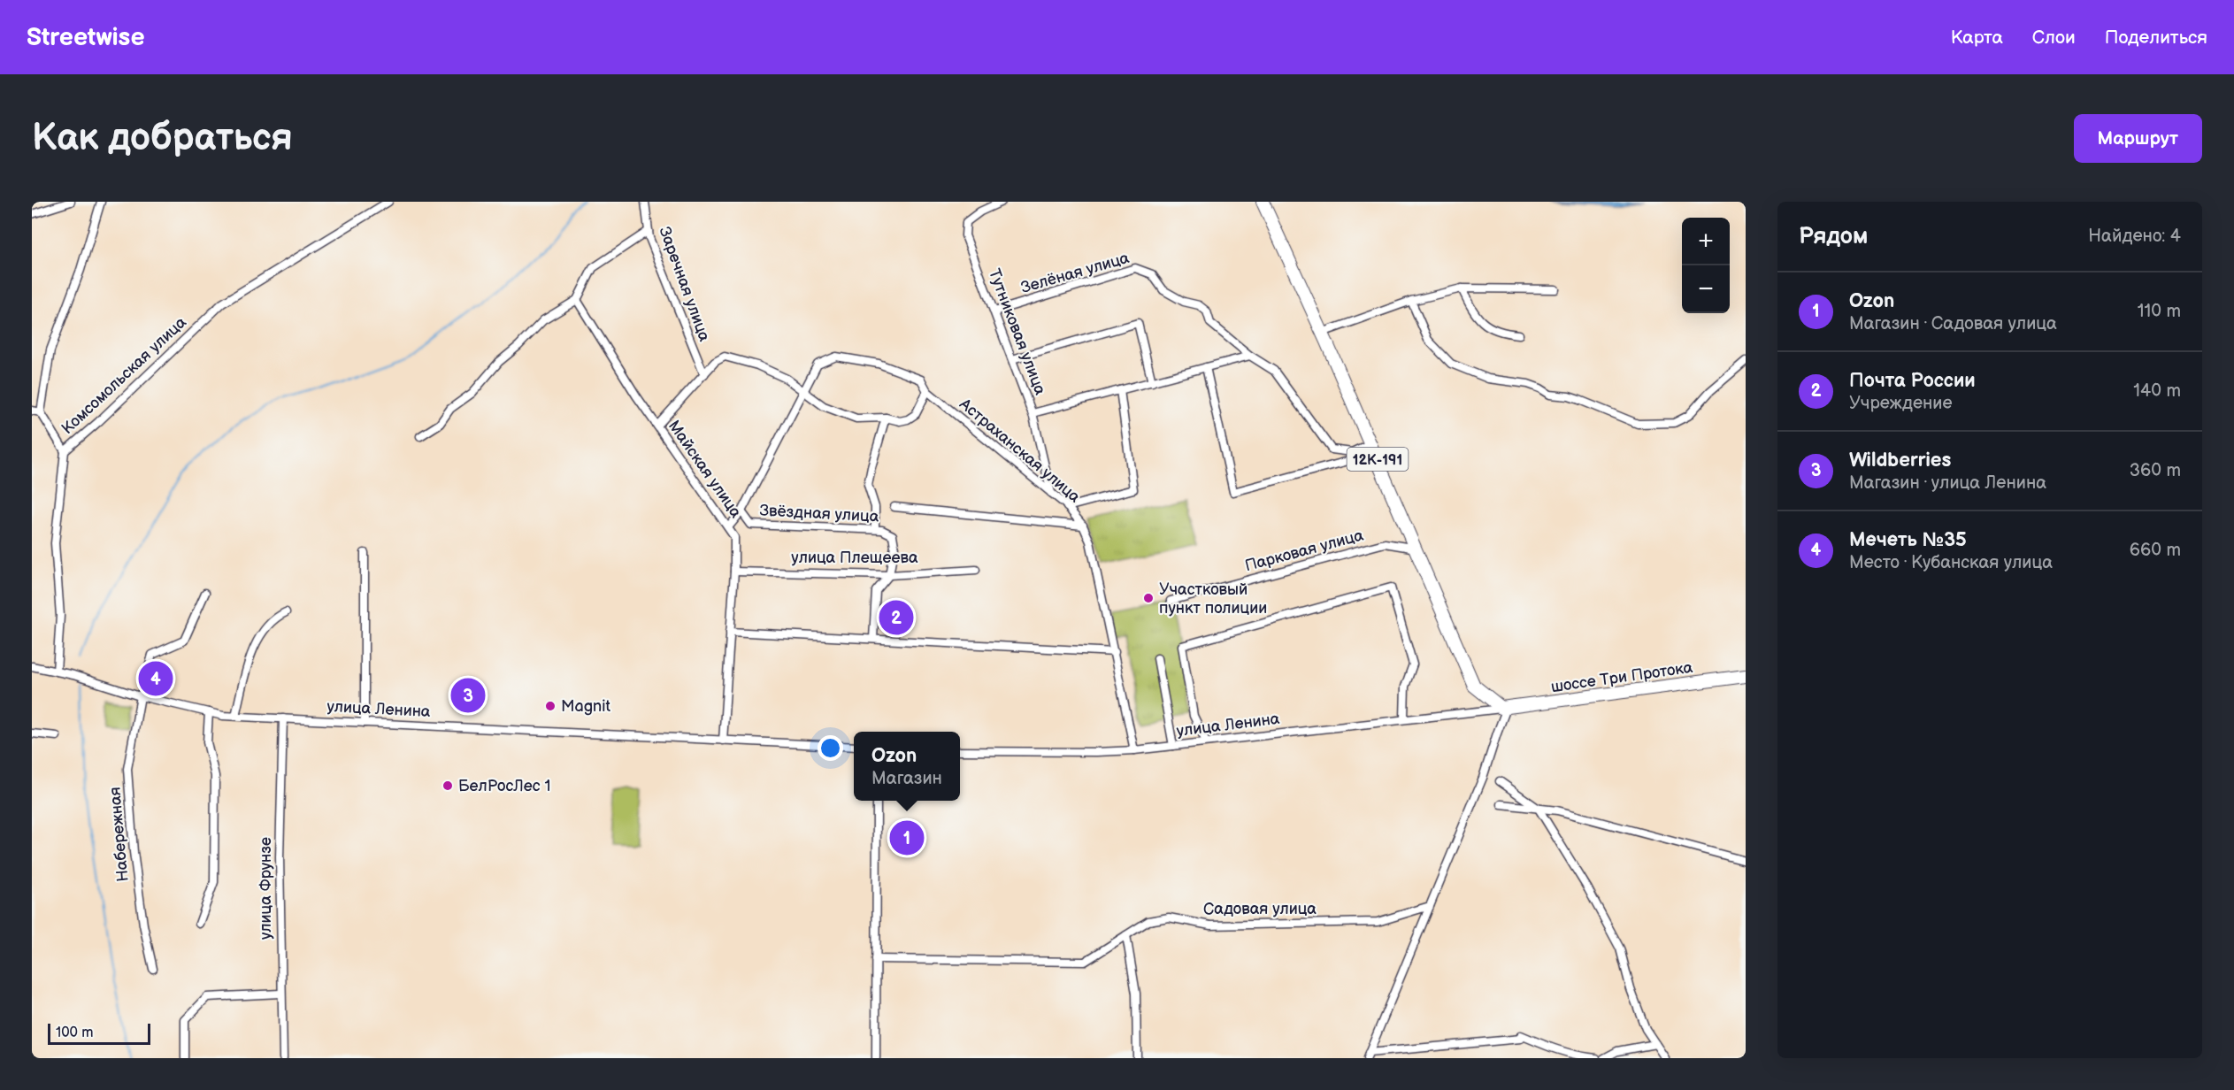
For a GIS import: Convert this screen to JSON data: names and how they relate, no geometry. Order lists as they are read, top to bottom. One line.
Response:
{"streets":{"main road":["12К-191","шоссе Три Протока"],"street":["Зелёная улица","Заречная улица","Тутниковая улица","Комсомольская улица","Астраханская улица","Майская улица","Звёздная улица","Парковая улица","улица Плещеева","улица Ленина","Набережная","улица Фрунзе","Садовая улица"]},"crossings":[["Зелёная улица","Тутниковая улица"],["Зелёная улица","12К-191"],["Тутниковая улица","Астраханская улица"],["Комсомольская улица","улица Ленина"],["Астраханская улица","Майская улица"],["Астраханская улица","Звёздная улица"],["Астраханская улица","улица Ленина"],["12К-191","Парковая улица"],["12К-191","шоссе Три Протока"],["12К-191","улица Ленина"],["Майская улица","улица Плещеева"],["Майская улица","улица Ленина"],["Звёздная улица","улица Плещеева"],["шоссе Три Протока","улица Ленина"],["улица Ленина","Набережная"],["улица Ленина","улица Фрунзе"]],"places":["Участковый пункт полиции","Magnit","БелРосЛес 1"],"scale_bar":"100 m","page":{"header":"Streetwise","nav":["Карта","Слои","Поделиться"],"buttons":"Маршрут","title":"Как добраться","heading":["Рядом","Найдено: 4"],"map_buttons":["+","−"],"list":[{"mark":"1","name":"Ozon","note":"Магазин · Садовая улица","value":"110 m"},{"mark":"2","name":"Почта России","note":"Учреждение","value":"140 m"},{"mark":"3","name":"Wildberries","note":"Магазин · улица Ленина","value":"360 m"},{"mark":"4","name":"Мечеть №35","note":"Место · Кубанская улица","value":"660 m"}],"pins":["2","4","3","1"],"popup":["Ozon","Магазин"],"scale":"100 m"}}
